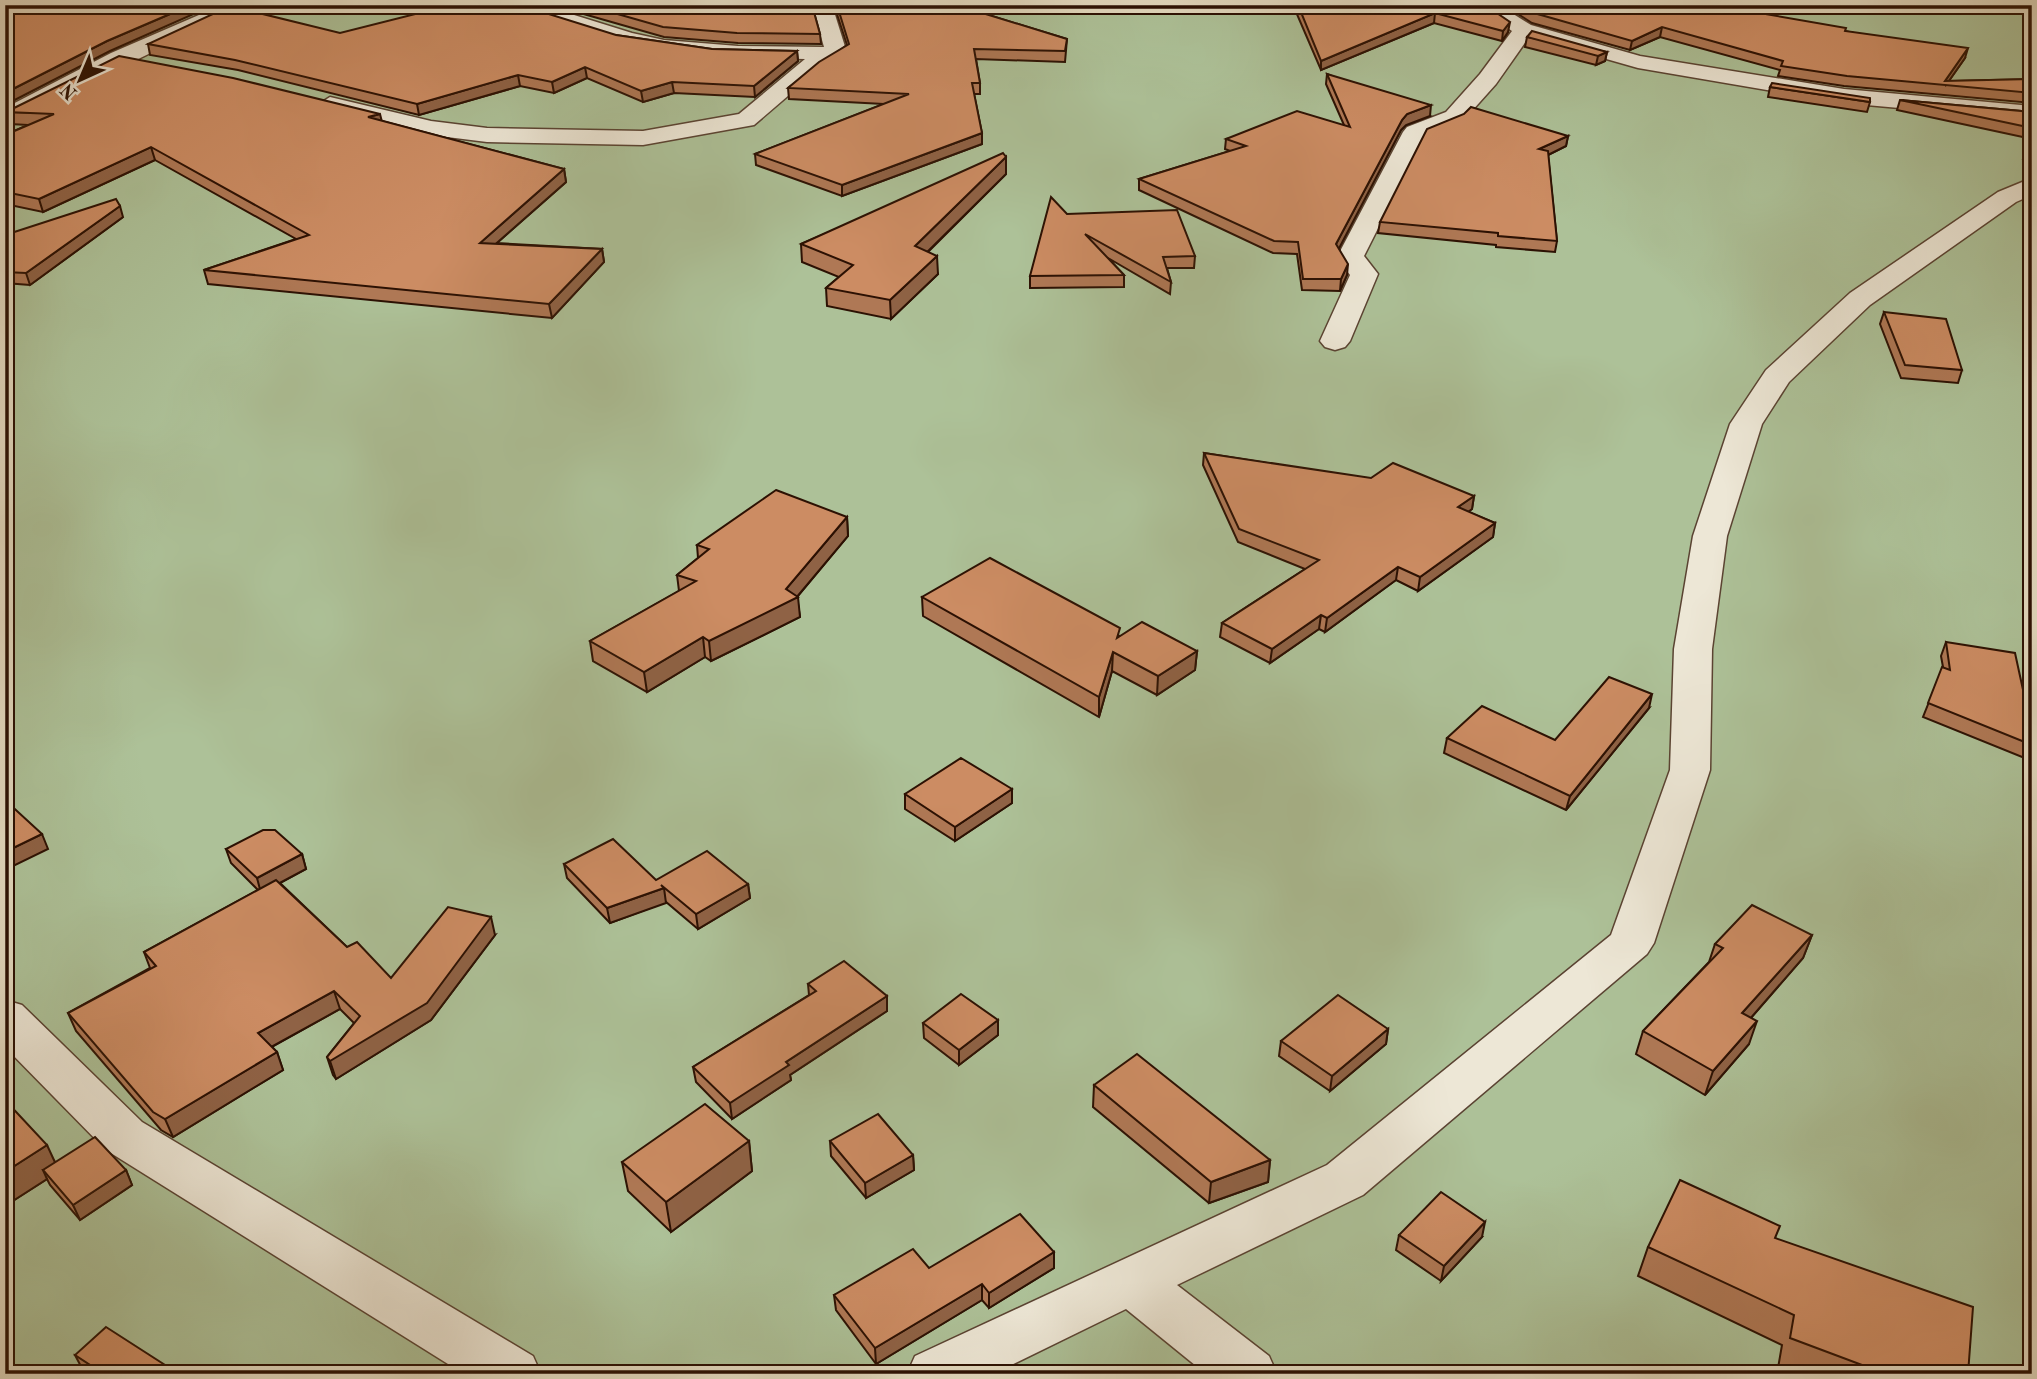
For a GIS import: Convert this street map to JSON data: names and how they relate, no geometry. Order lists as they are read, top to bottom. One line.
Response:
{"north":"bottom left"}
